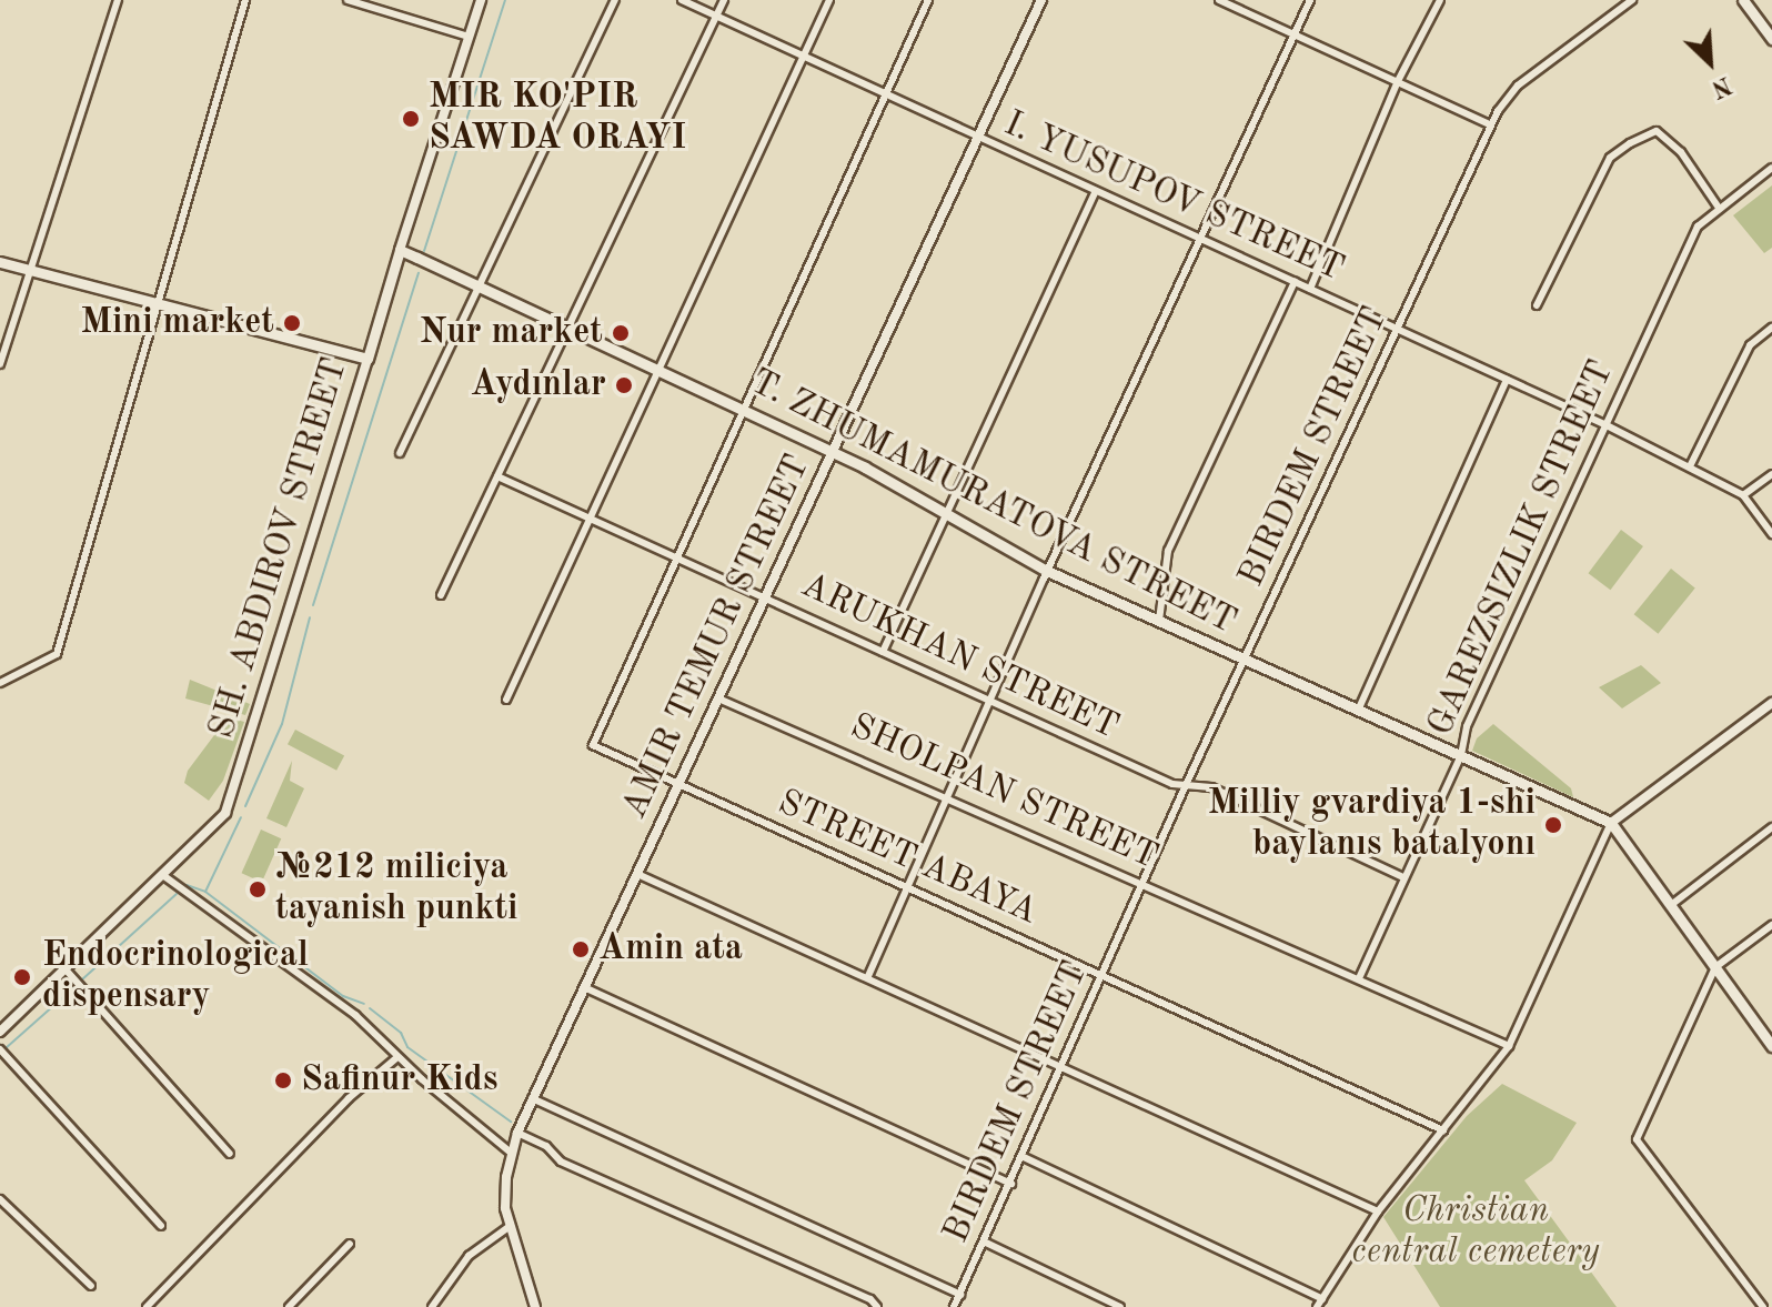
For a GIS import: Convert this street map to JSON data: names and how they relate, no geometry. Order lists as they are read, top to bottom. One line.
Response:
{"streets":{"main road":["T. ZHUMAMURATOVA STREET","SH. ABDIROV STREET"],"street":["I. YUSUPOV STREET","BIRDEM STREET","GAREZSIZLIK STREET","AMIR TEMUR STREET","ARUKHAN STREET","SHOLPAN STREET","STREET ABAYA"]},"crossings":[["I. YUSUPOV STREET","BIRDEM STREET"],["I. YUSUPOV STREET","GAREZSIZLIK STREET"],["I. YUSUPOV STREET","AMIR TEMUR STREET"],["BIRDEM STREET","T. ZHUMAMURATOVA STREET"],["BIRDEM STREET","ARUKHAN STREET"],["BIRDEM STREET","SHOLPAN STREET"],["BIRDEM STREET","STREET ABAYA"],["T. ZHUMAMURATOVA STREET","SH. ABDIROV STREET"],["T. ZHUMAMURATOVA STREET","GAREZSIZLIK STREET"],["T. ZHUMAMURATOVA STREET","AMIR TEMUR STREET"],["GAREZSIZLIK STREET","ARUKHAN STREET"],["GAREZSIZLIK STREET","SHOLPAN STREET"],["AMIR TEMUR STREET","ARUKHAN STREET"],["AMIR TEMUR STREET","SHOLPAN STREET"],["AMIR TEMUR STREET","STREET ABAYA"],["ARUKHAN STREET","STREET ABAYA"]],"parks":["Christian central cemetery"],"places":["MIR KO'PIR SAWDA ORAYI","Mini market","Nur market","Aydınlar","Milliy gvardiya 1-shi baylanıs batalyonı","№212 miliciya tayanish punkti","Amin ata","Endocrinological dispensary","Safinur Kids"],"north":"bottom right"}
